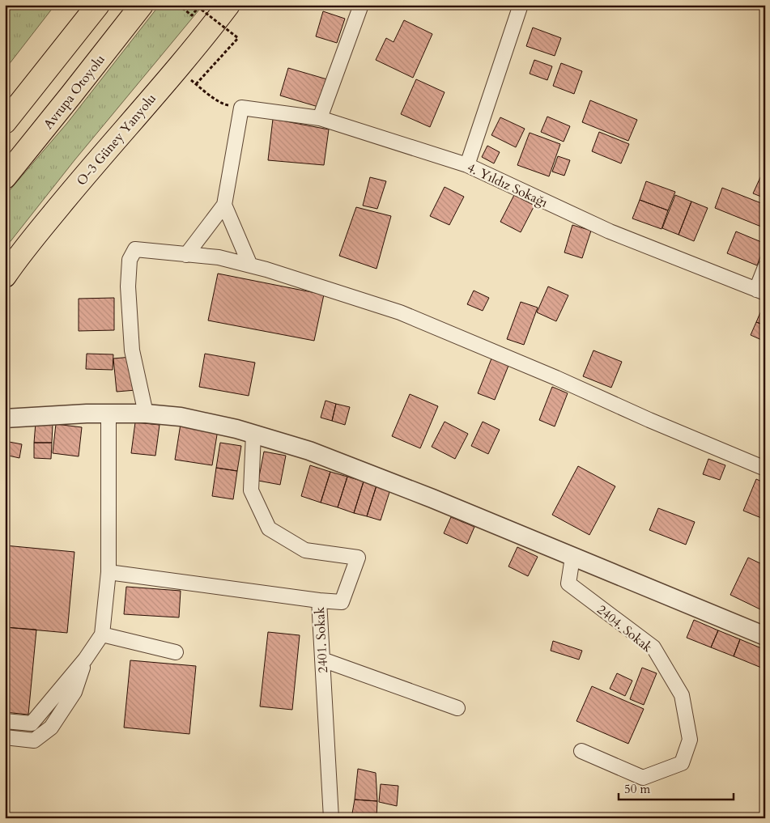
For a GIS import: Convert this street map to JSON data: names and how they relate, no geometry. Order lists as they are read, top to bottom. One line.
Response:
{"streets":{"main road":["Avrupa Otoyolu","O-3 Güney Yanyolu"],"street":["4. Yıldız Sokağı","2404. Sokak","2401. Sokak"]},"scale_bar":"50 m"}
